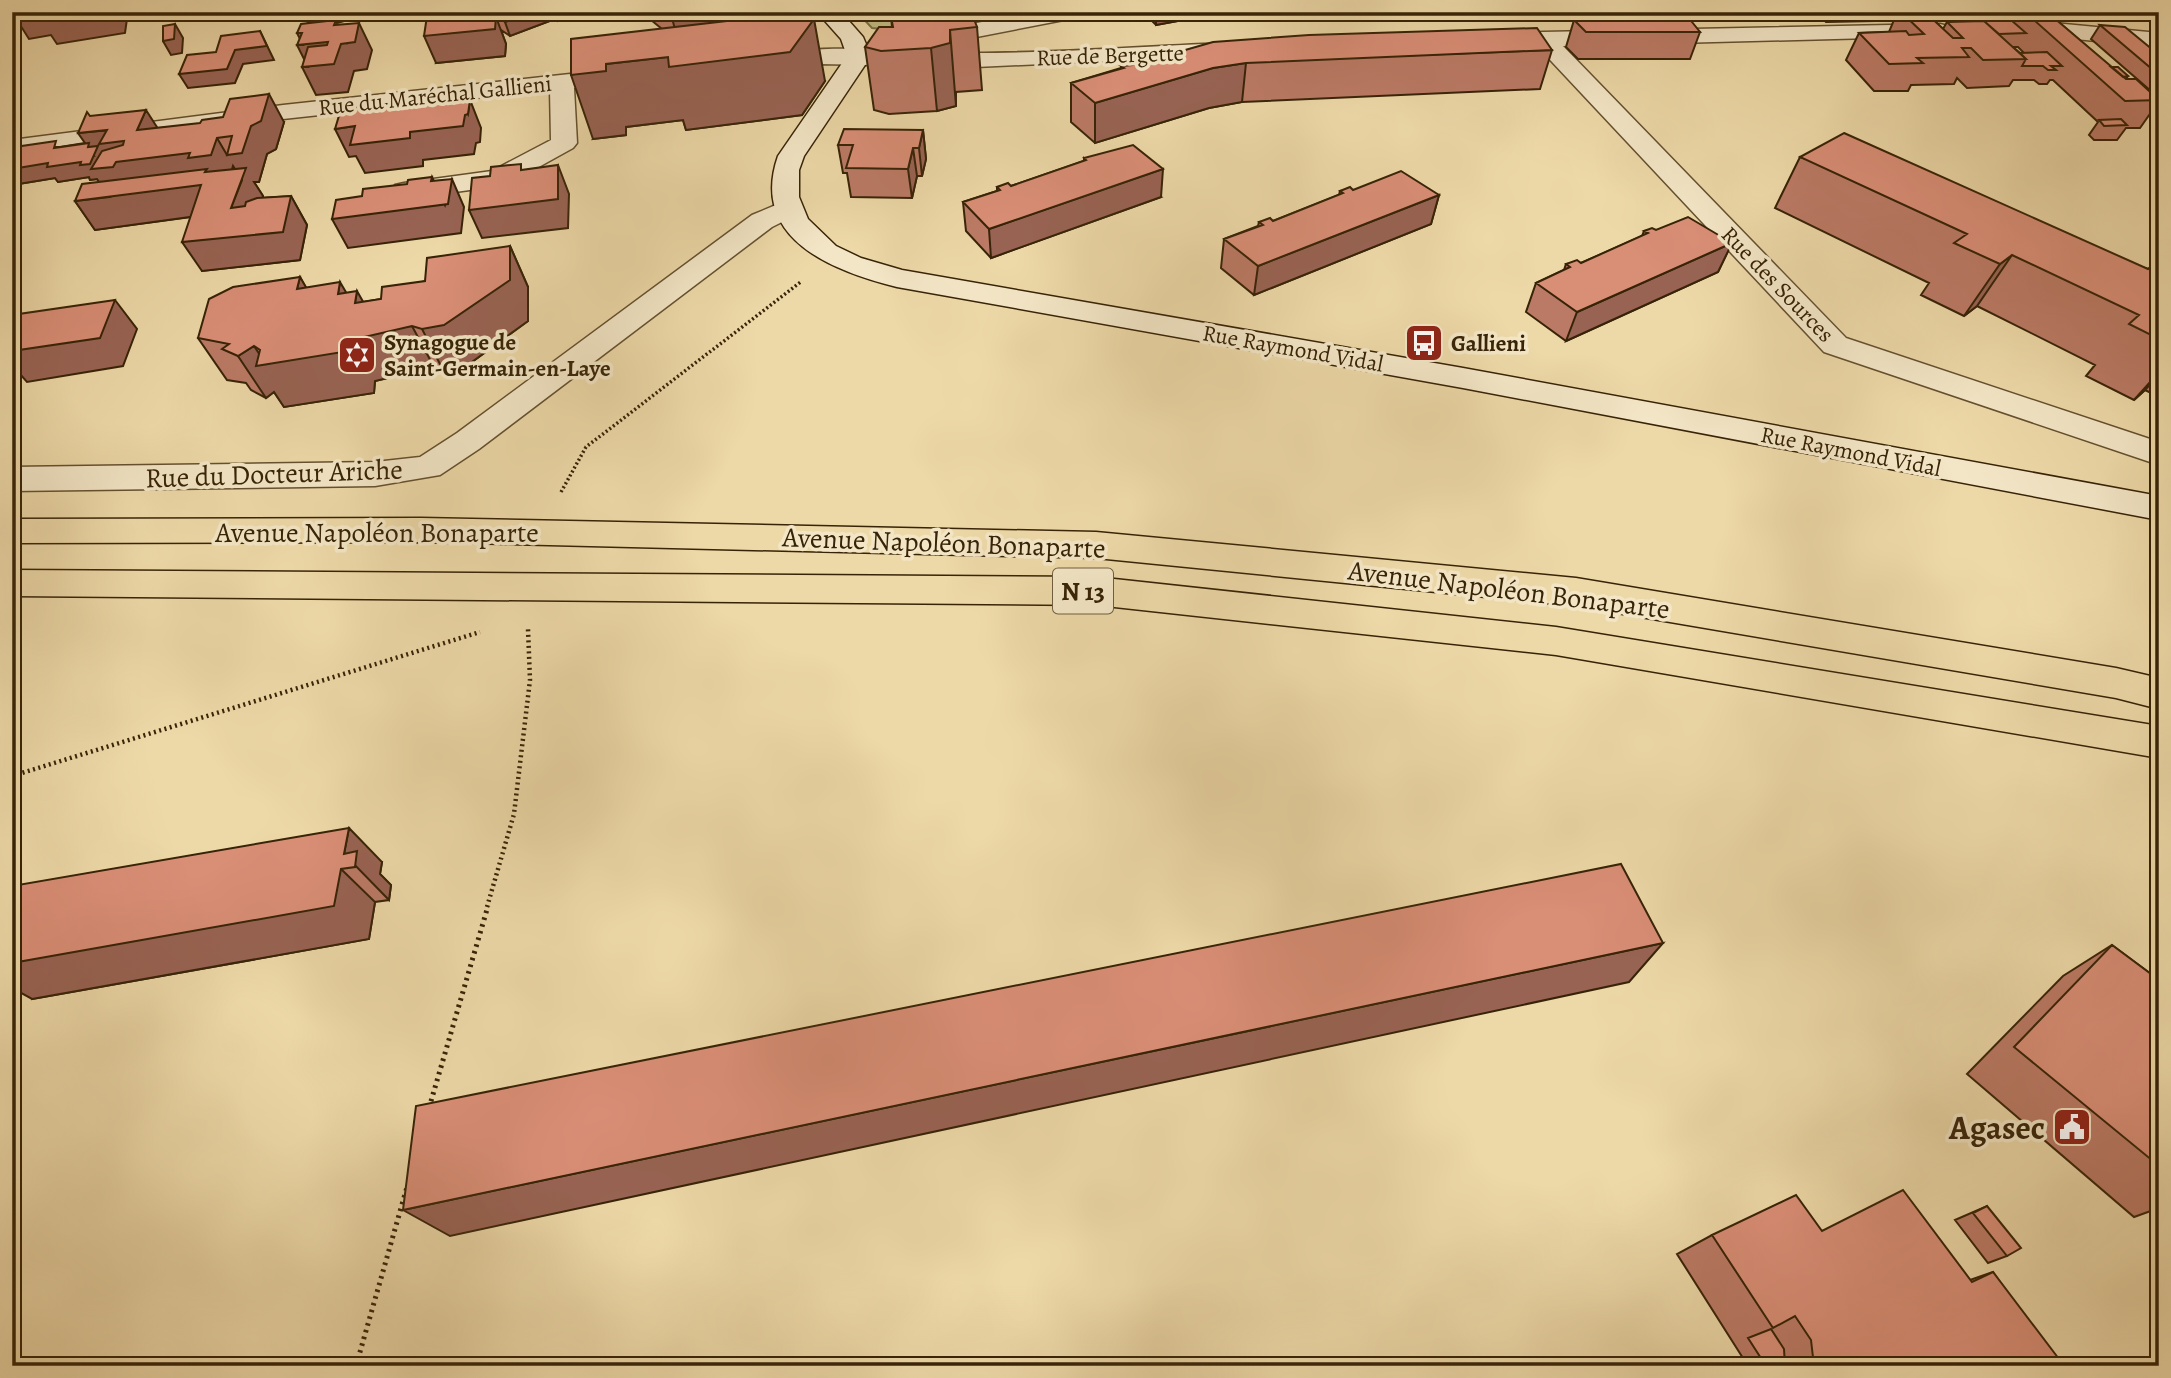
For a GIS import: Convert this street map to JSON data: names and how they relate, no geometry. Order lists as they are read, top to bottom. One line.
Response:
{"streets":{"main road":["Avenue Napoléon Bonaparte","N 13"],"street":["Rue de Bergette","Rue du Maréchal Gallieni","Rue des Sources","Rue Raymond Vidal","Rue du Docteur Ariche"]},"crossings":[["Rue de Bergette","Rue Raymond Vidal"],["Rue Raymond Vidal","Rue du Docteur Ariche"]],"places":{"bus stop":["Gallieni"],"synagogue":["Synagogue de Saint-Germain-en-Laye"],"public building":["Agasec"]}}
